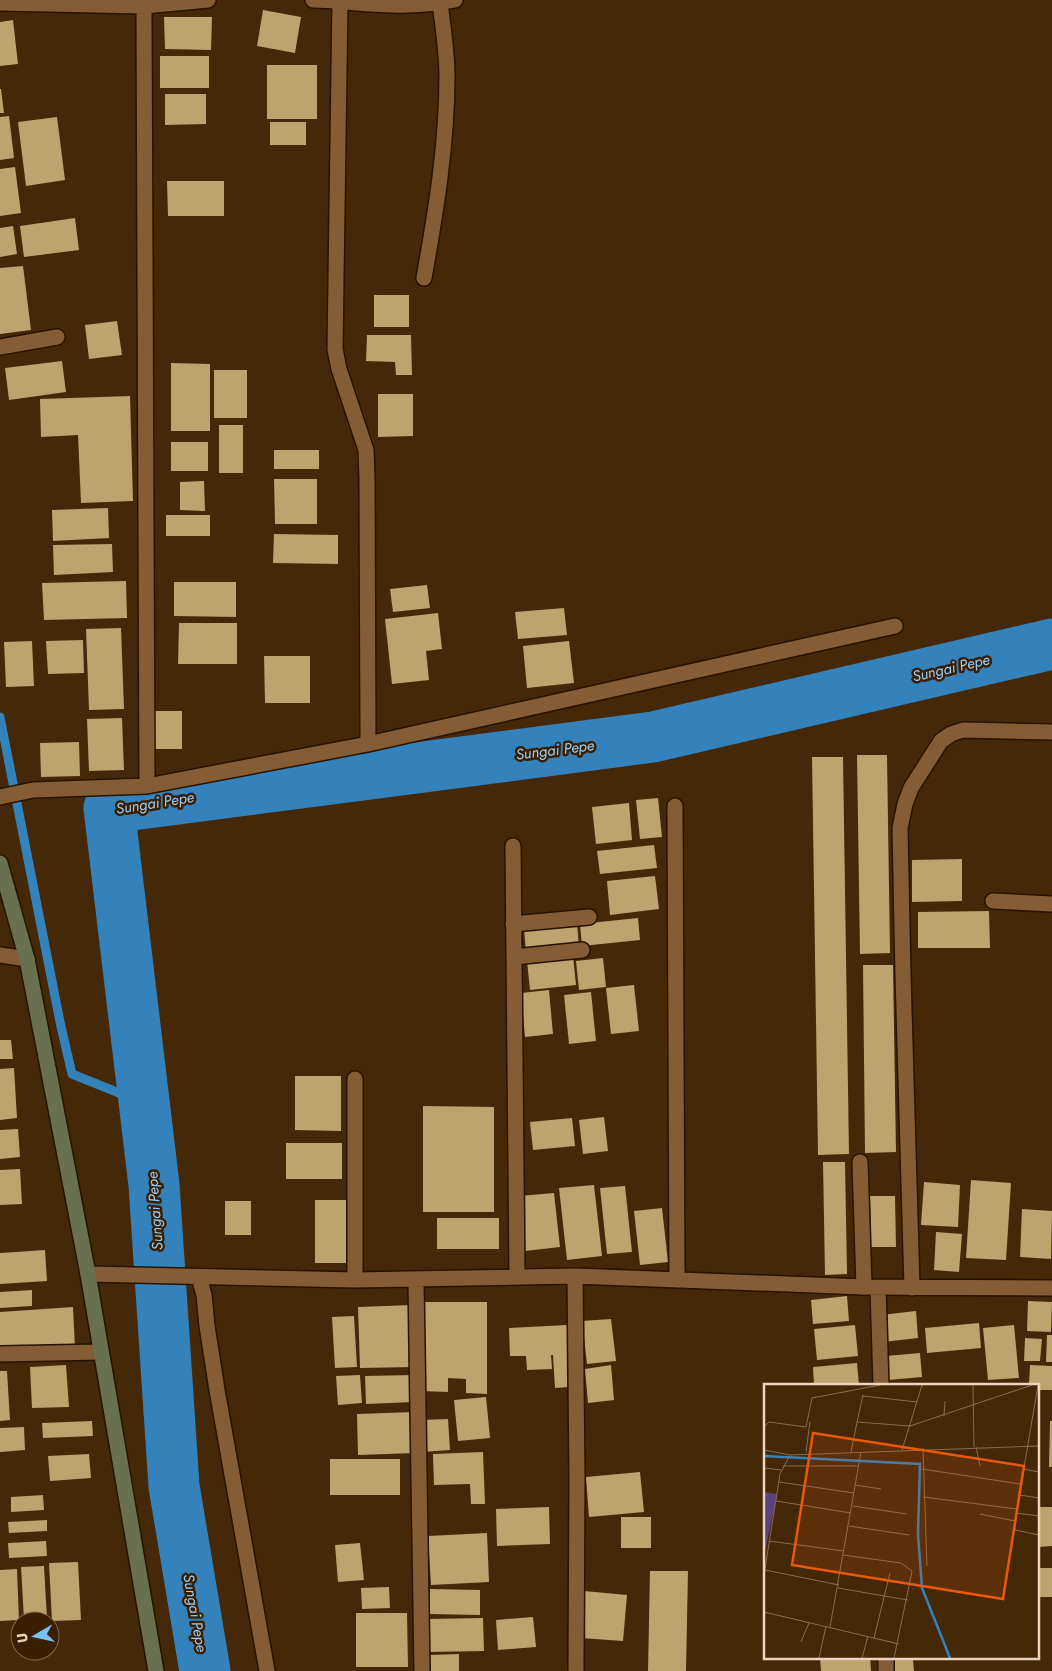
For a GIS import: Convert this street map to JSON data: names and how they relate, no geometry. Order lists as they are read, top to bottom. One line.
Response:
{"water":["Sungai Pepe"],"north":"left"}
